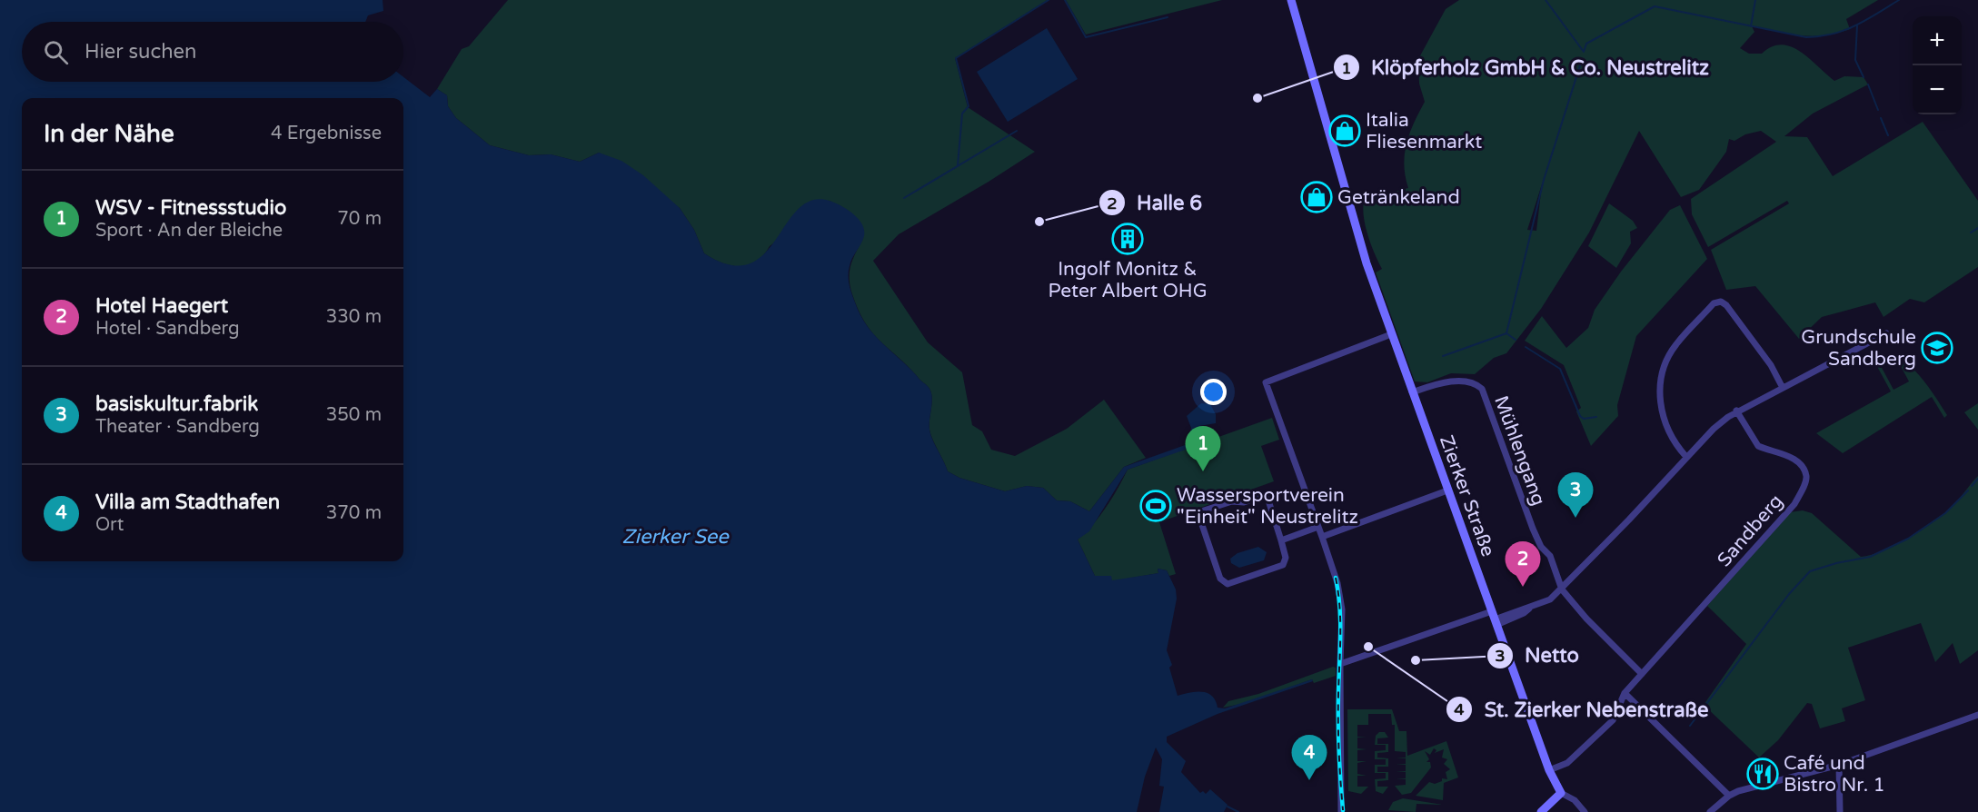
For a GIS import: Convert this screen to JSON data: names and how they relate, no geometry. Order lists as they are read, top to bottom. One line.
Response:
{"streets":{"main road":["Zierker Straße"],"street":["Mühlengang","Sandberg"]},"crossings":[["Mühlengang","Zierker Straße"],["Zierker Straße","Sandberg"]],"water":["Zierker See"],"places":{"other":["Klöpferholz GmbH & Co. Neustrelitz","Halle 6","St. Zierker Nebenstraße","Netto"],"shop":["Italia Fliesenmarkt","Getränkeland"],"building":["Ingolf Monitz & Peter Albert OHG"],"school or university":["Grundschule Sandberg"],"sports":["Wassersportverein \"Einheit\" Neustrelitz"],"restaurant":["Café und Bistro Nr. 1"]},"page":{"map_buttons":["+","−"],"search":"Hier suchen","heading":["In der Nähe","4 Ergebnisse"],"list":[{"mark":"1","name":"WSV - Fitnessstudio","note":"Sport · An der Bleiche","value":"70 m"},{"mark":"2","name":"Hotel Haegert","note":"Hotel · Sandberg","value":"330 m"},{"mark":"3","name":"basiskultur.fabrik","note":"Theater · Sandberg","value":"350 m"},{"mark":"4","name":"Villa am Stadthafen","note":"Ort","value":"370 m"}],"pins":["1","3","2","4"]}}
